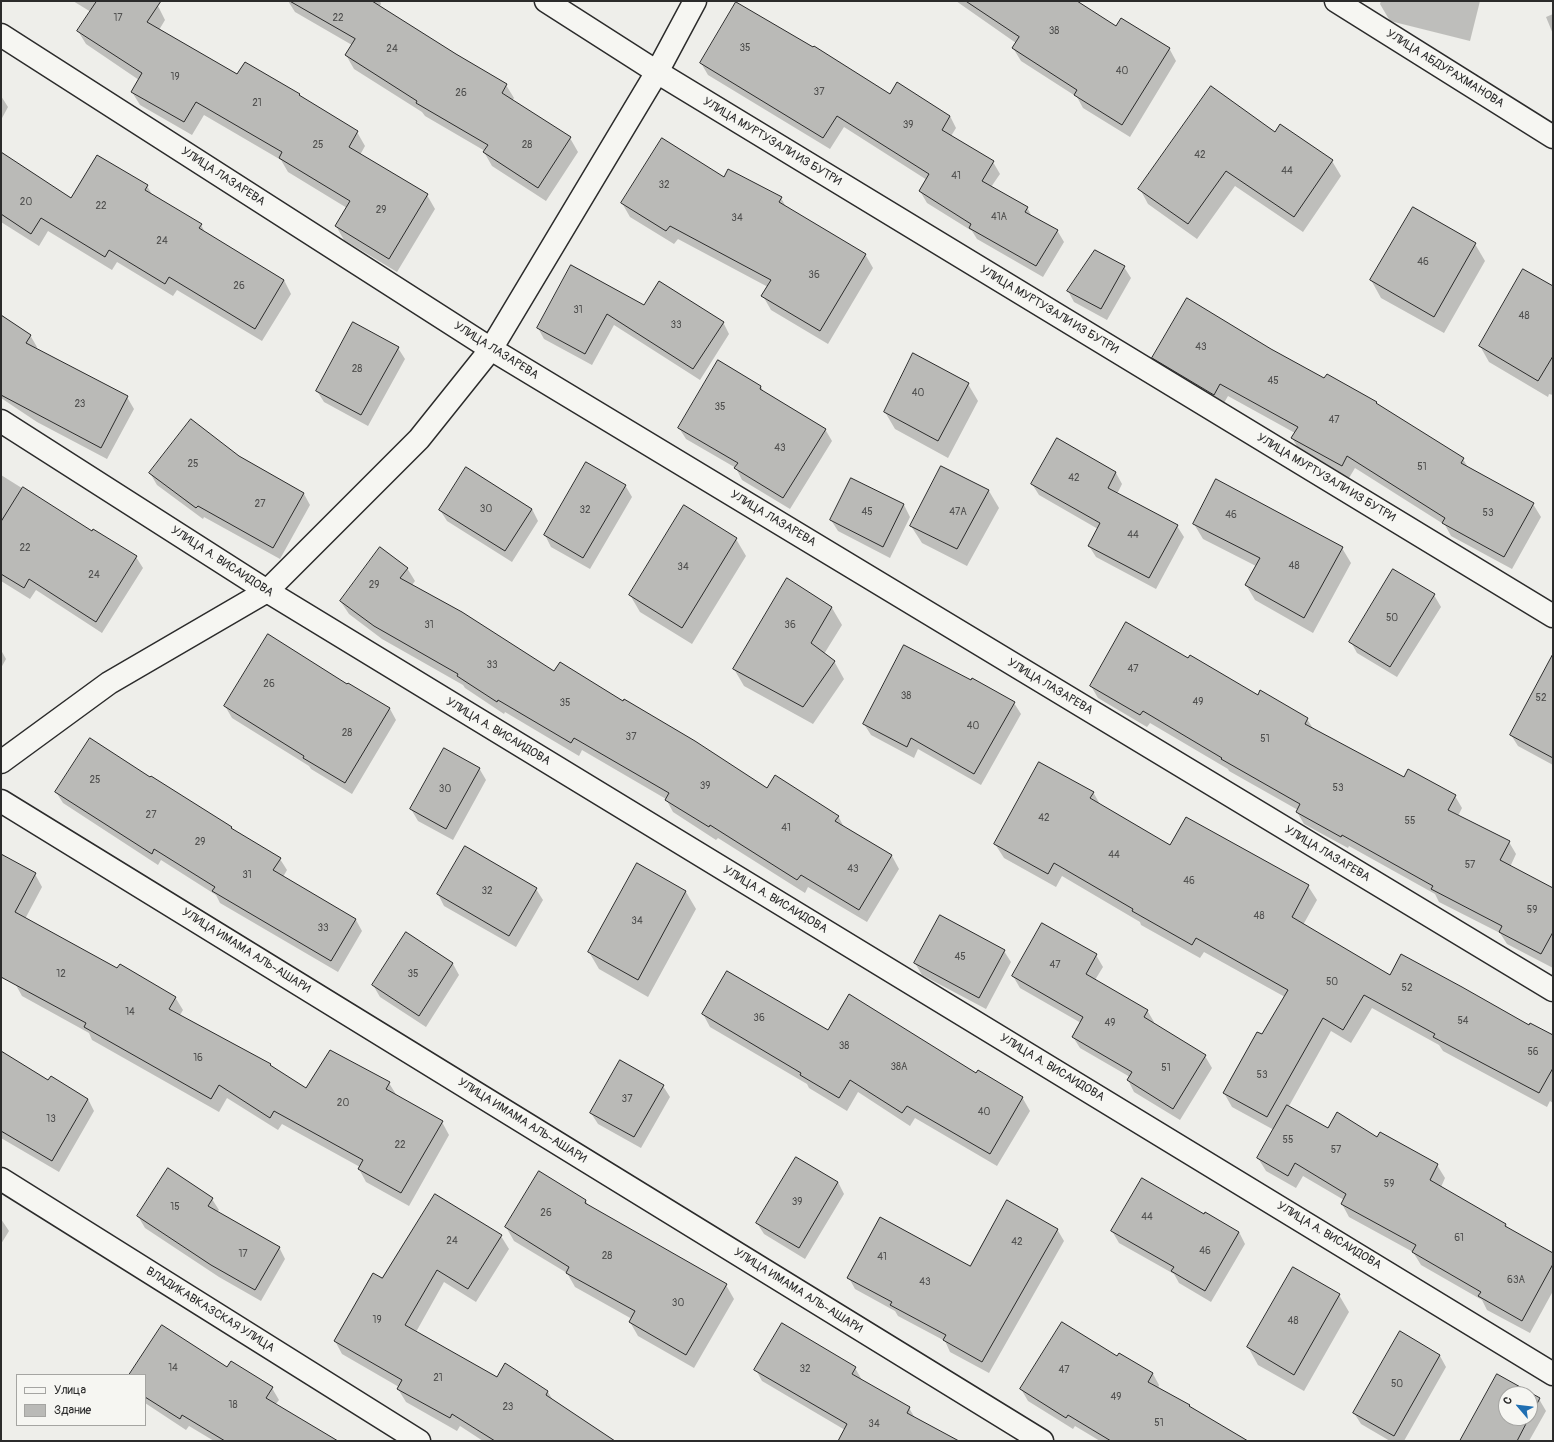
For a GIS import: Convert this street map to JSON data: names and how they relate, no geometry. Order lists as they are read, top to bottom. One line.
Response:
{"streets":{"street":["УЛИЦА АБДУРАХМАНОВА","УЛИЦА МУРТУЗАЛИ ИЗ БУТРИ","УЛИЦА ЛАЗАРЕВА","УЛИЦА А. ВИСАИДОВА","УЛИЦА ИМАМА АЛЬ-АШАРИ","ВЛАДИКАВКАЗСКАЯ УЛИЦА"]},"house_numbers":["17","22","38","35","24","40","19","37","26","21","39","25","28","42","44","41","32","20","22","29","41А","34","24","46","36","26","31","48","33","43","28","45","40","23","35","47","43","25","51","42","27","30","32","45","47А","53","46","44","22","48","34","24","29","50","31","36","33","47","26","38","52","49","35","40","28","37","51","25","39","53","30","27","42","55","41","29","44","57","43","31","46","32","59","48","34","33","45","47","12","35","50","52","14","36","54","49","38","56","16","38А","51","53","37","20","40","13","55","22","57","59","39","15","26","44","61","24","42","46","17","28","41","63А","43","30","19","48","14","32","47","21","50","49","18","23","51","34"],"legend":["Улица","Здание"],"north":"top left"}
